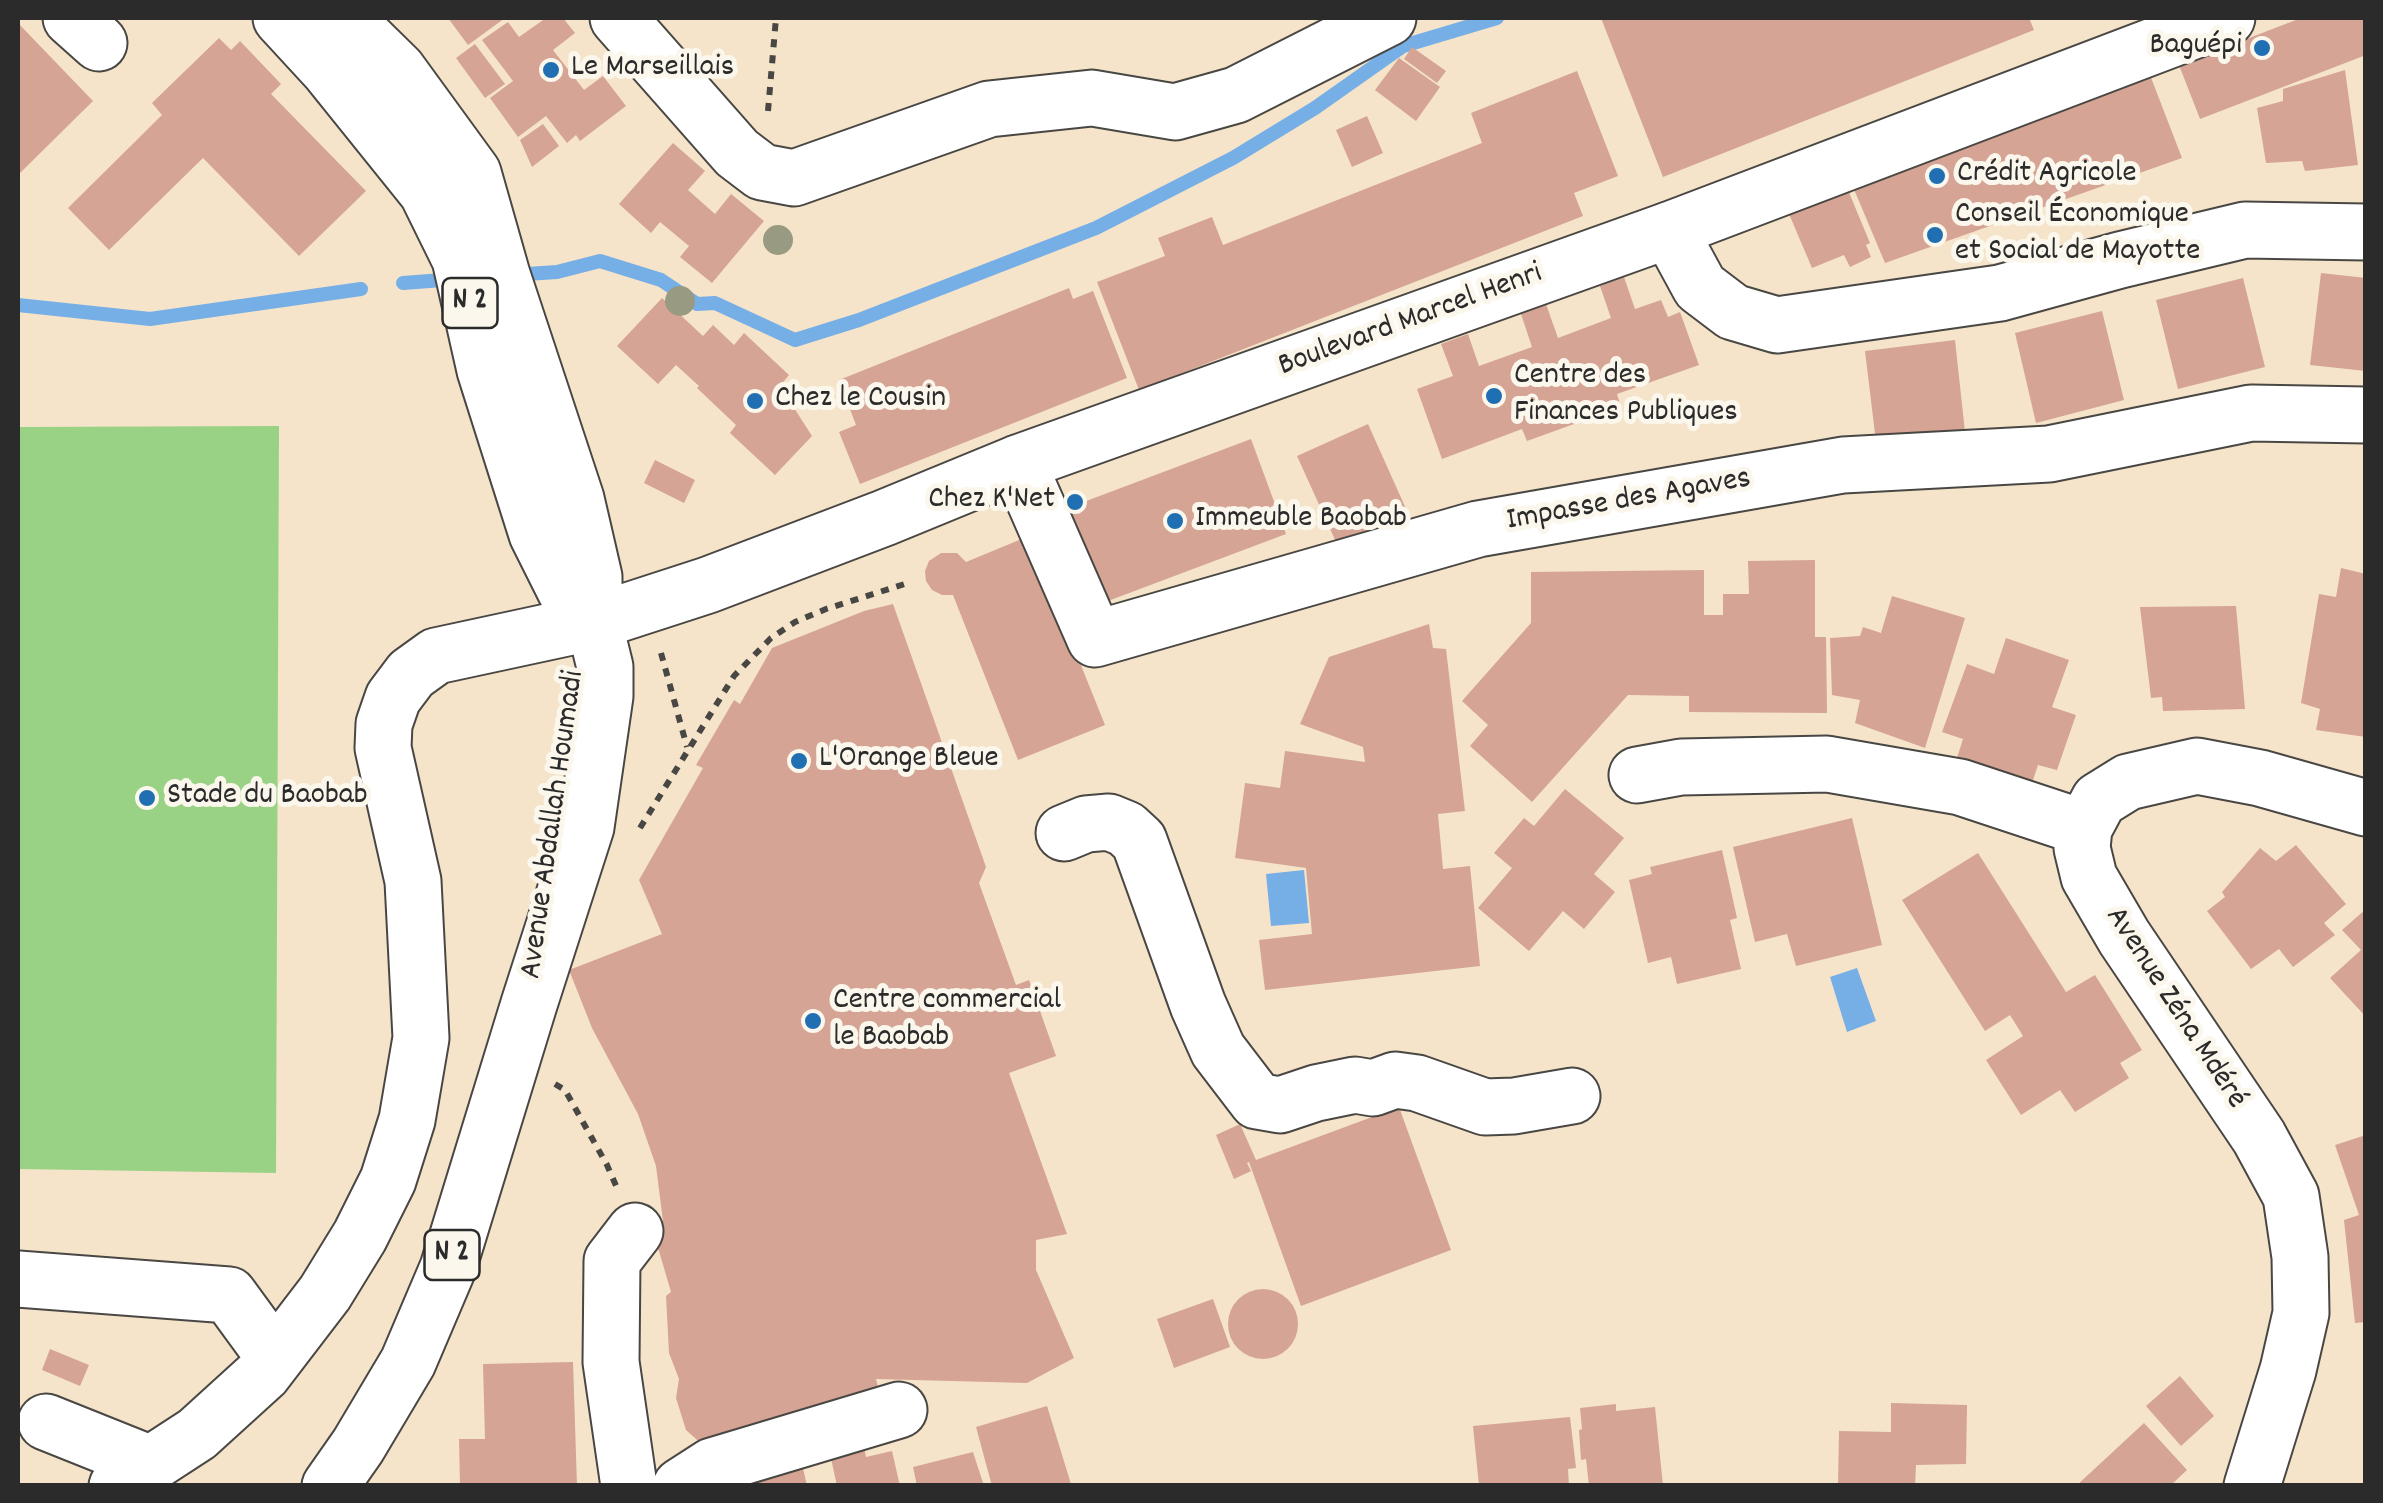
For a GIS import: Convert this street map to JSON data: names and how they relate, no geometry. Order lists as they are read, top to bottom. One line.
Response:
{"streets":{"street":["N 2","Boulevard Marcel Henri","Impasse des Agaves","Avenue Zéna Mdéré"]},"crossings":[["N 2","Boulevard Marcel Henri"],["Boulevard Marcel Henri","Impasse des Agaves"]],"places":["Baguépi","Le Marseillais","Crédit Agricole","Conseil Économique et Social de Mayotte","Centre des Finances Publiques","Chez le Cousin","Chez K'Net","Immeuble Baobab","L'Orange Bleue","Stade du Baobab","Centre commercial le Baobab"]}
